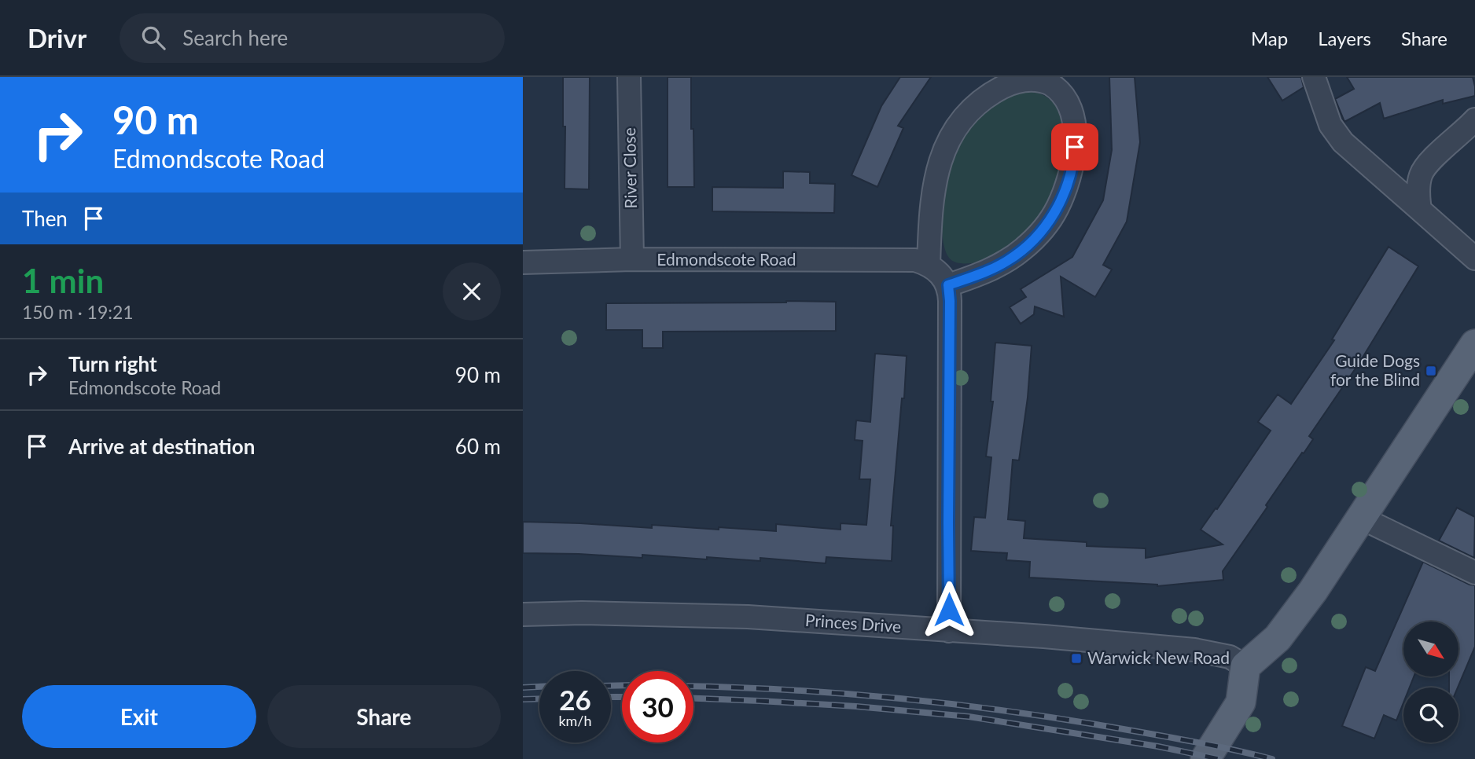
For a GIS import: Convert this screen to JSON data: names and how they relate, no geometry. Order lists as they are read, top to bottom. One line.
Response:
{"streets":{"street":["River Close","Edmondscote Road","Princes Drive"]},"crossings":[["River Close","Edmondscote Road"]],"places":{"transit":["Guide Dogs for the Blind","Warwick New Road"]},"north":"bottom right","page":{"header":"Drivr","search":"Search here","nav":["Map","Layers","Share"],"turn":["90 m","Edmondscote Road"],"then":"Then","heading":["1 min","150 m · 19:21"],"list":[{"name":"Turn right","note":"Edmondscote Road","value":"90 m"},{"name":"Arrive at destination","value":"60 m"}],"speed":"26 km/h","limit":"30","buttons":["Exit","Share"]}}
